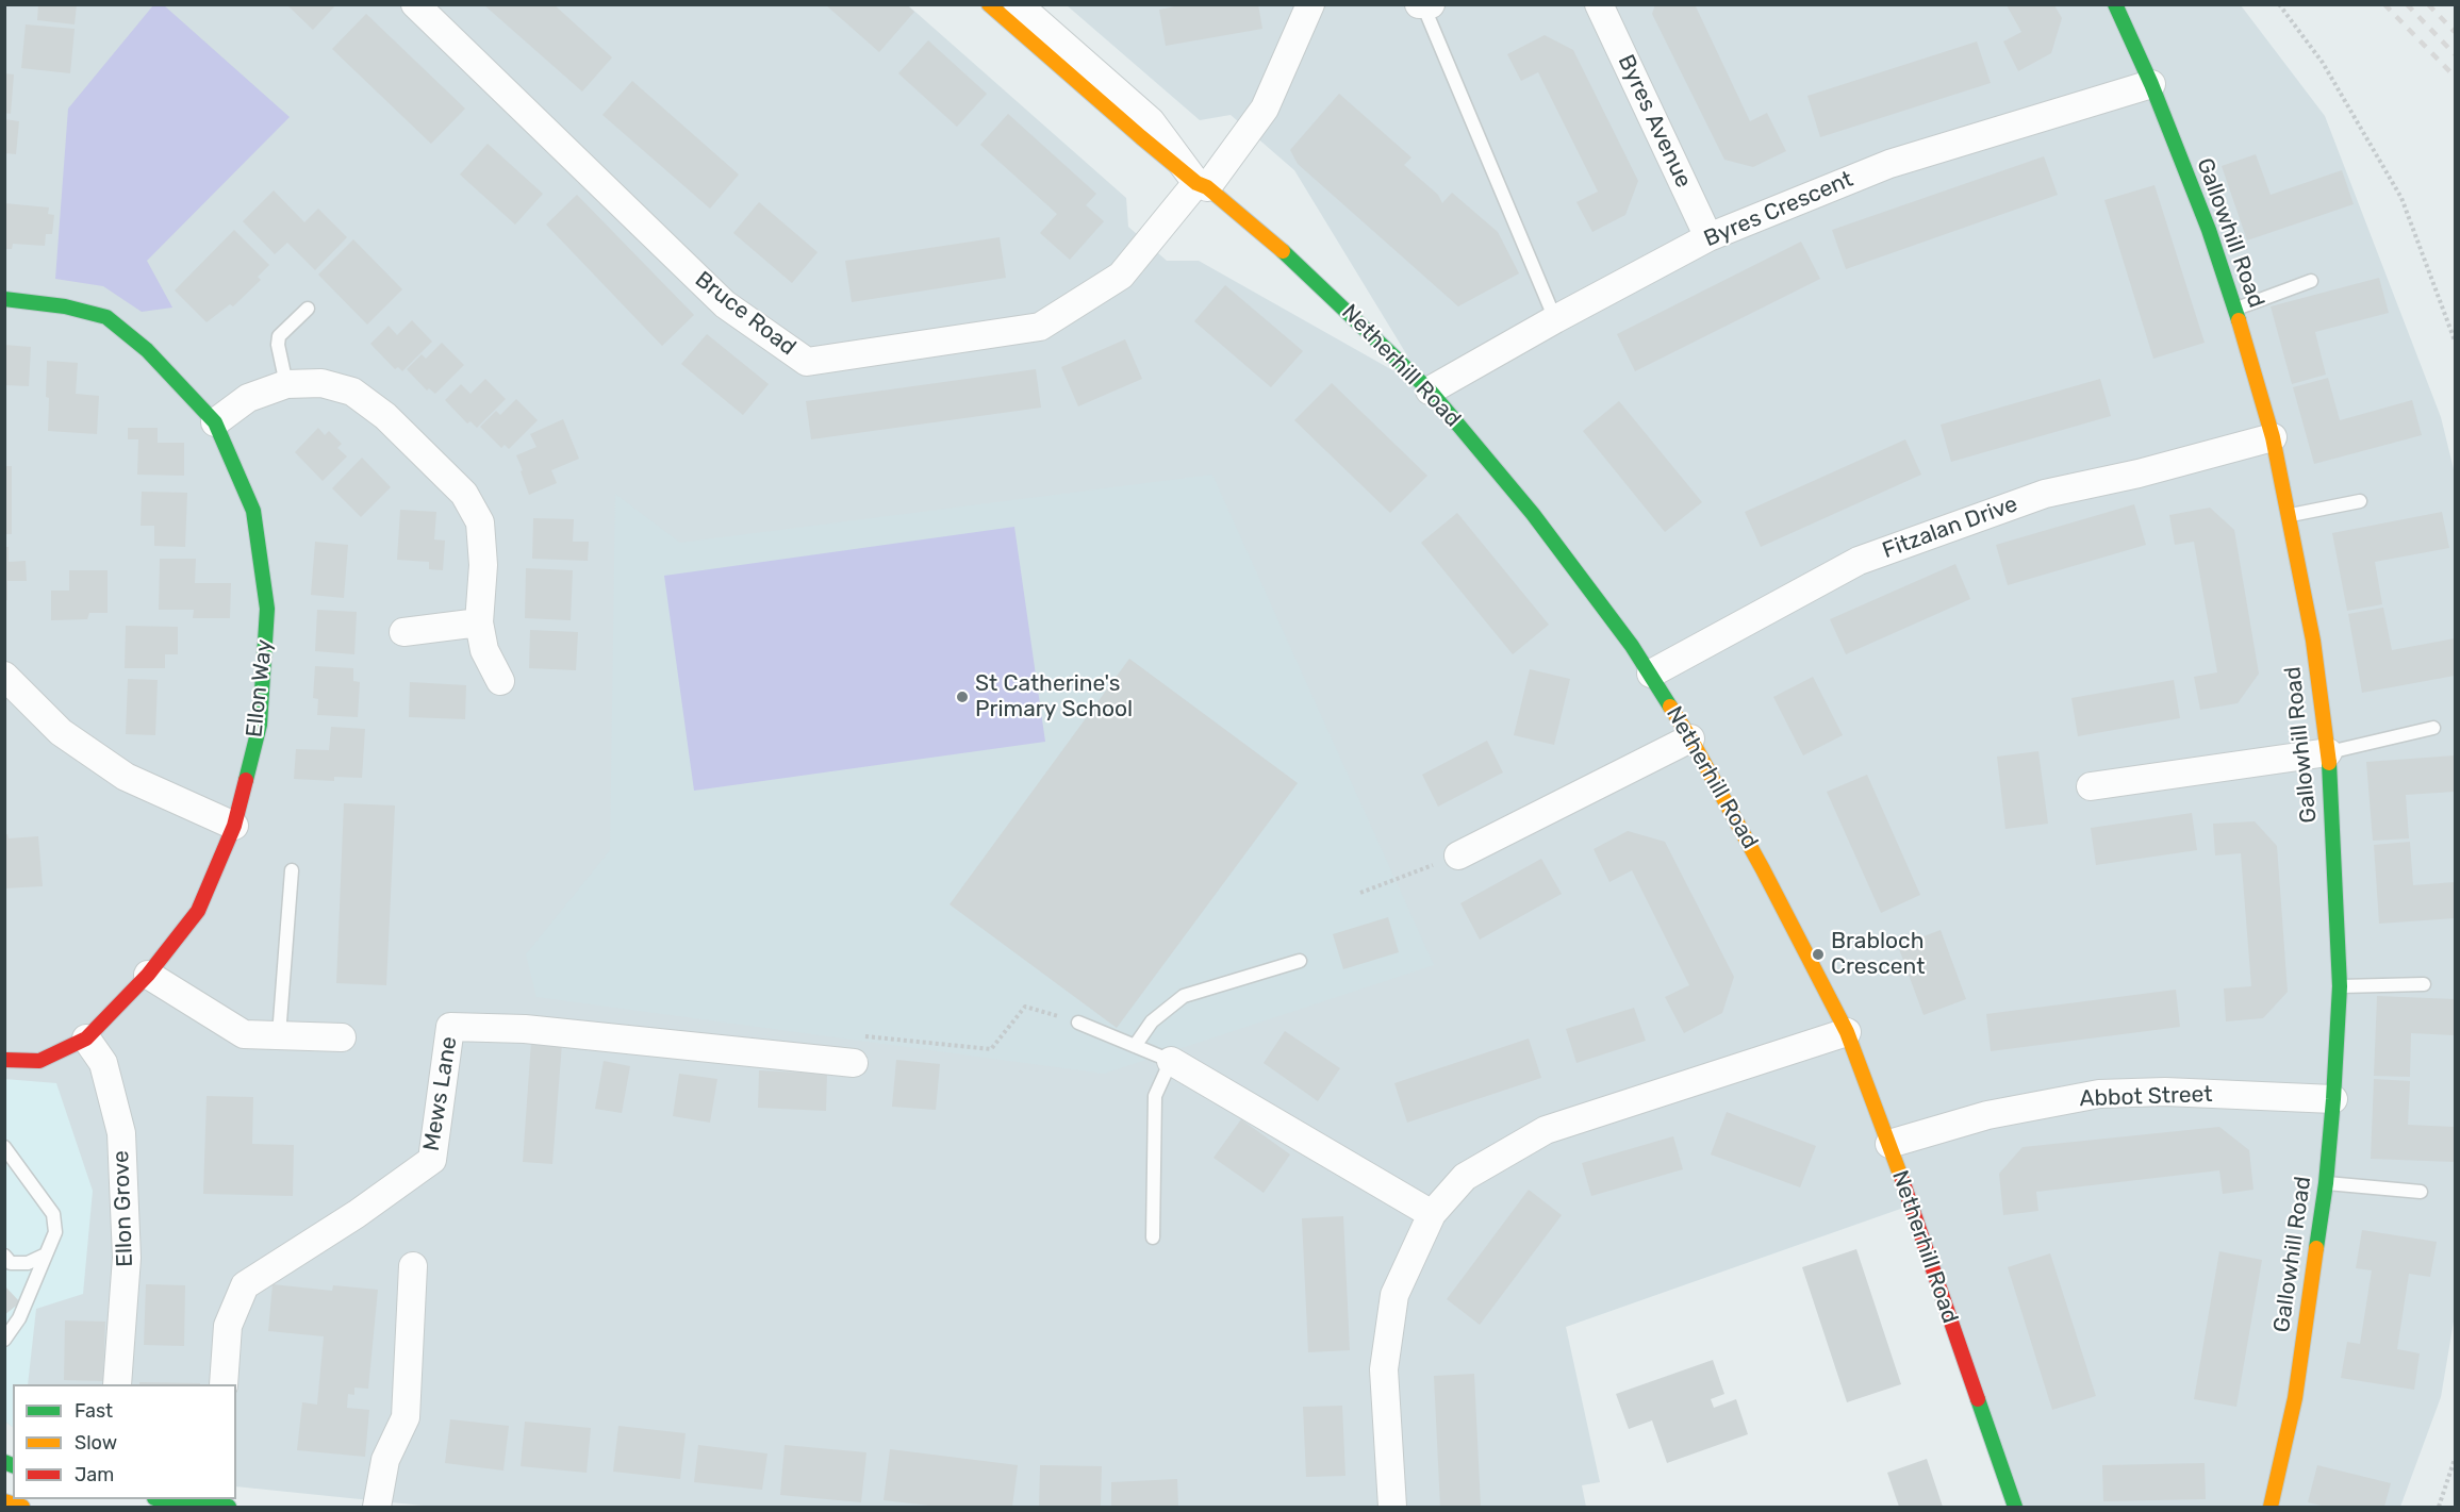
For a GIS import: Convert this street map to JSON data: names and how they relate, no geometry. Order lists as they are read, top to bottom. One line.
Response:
{"streets":{"street":["Byres Avenue","Byres Crescent","Gallowhill Road","Bruce Road","Netherhill Road","Fitzalan Drive","Ellon Way","Mews Lane","Abbot Street","Ellon Grove"]},"crossings":[["Byres Avenue","Byres Crescent"],["Byres Crescent","Gallowhill Road"],["Byres Crescent","Netherhill Road"],["Gallowhill Road","Fitzalan Drive"],["Gallowhill Road","Abbot Street"],["Bruce Road","Netherhill Road"],["Netherhill Road","Fitzalan Drive"],["Netherhill Road","Abbot Street"],["Ellon Way","Ellon Grove"]],"places":["St Catherine's Primary School","Brabloch Crescent"],"legend":["Fast","Slow","Jam"]}
